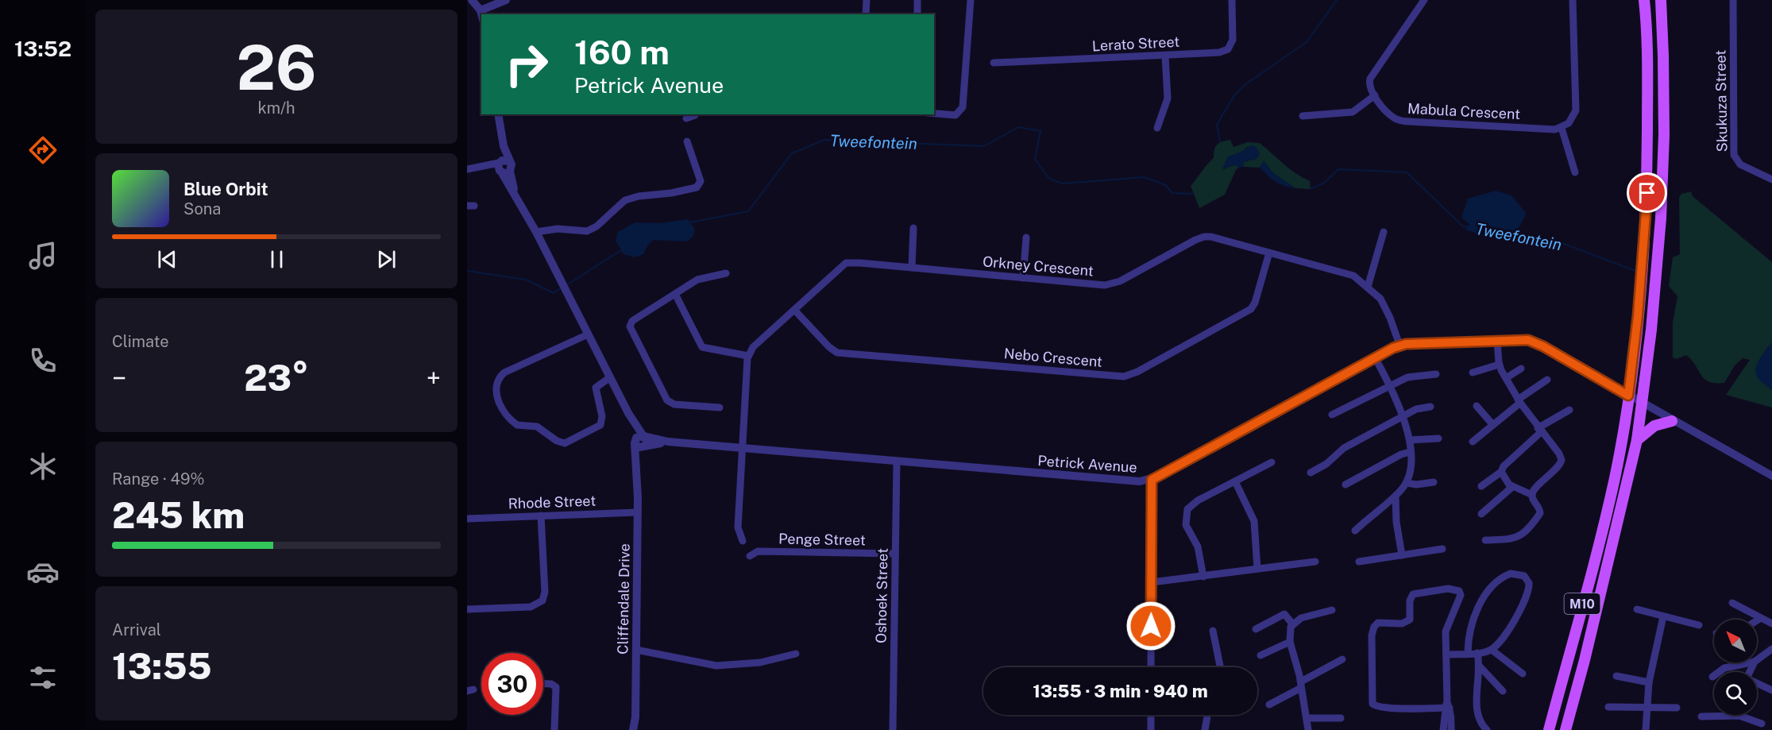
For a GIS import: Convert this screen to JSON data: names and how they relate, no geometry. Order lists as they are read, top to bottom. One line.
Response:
{"streets":{"main road":["M10"],"street":["Lerato Street","Skukuza Street","Mabula Crescent","Orkney Crescent","Nebo Crescent","Petrick Avenue","Rhode Street","Penge Street","Oshoek Street","Cliffendale Drive"]},"crossings":[["Orkney Crescent","Nebo Crescent"],["Orkney Crescent","Petrick Avenue"],["Petrick Avenue","Oshoek Street"],["Petrick Avenue","Cliffendale Drive"],["Petrick Avenue","M10"],["Rhode Street","Cliffendale Drive"],["Penge Street","Oshoek Street"]],"water":["Tweefontein"],"north":"top left","page":{"tabs":"13:52","tile":[["26","km/h"],"Climate",["Range · 49%","245 km"],["Arrival","13:55"]],"turn":["160 m","Petrick Avenue"],"song":["Blue Orbit","Sona"],"heat":["−","23°","+"],"limit":"30","trip":"13:55 · 3 min · 940 m"}}
